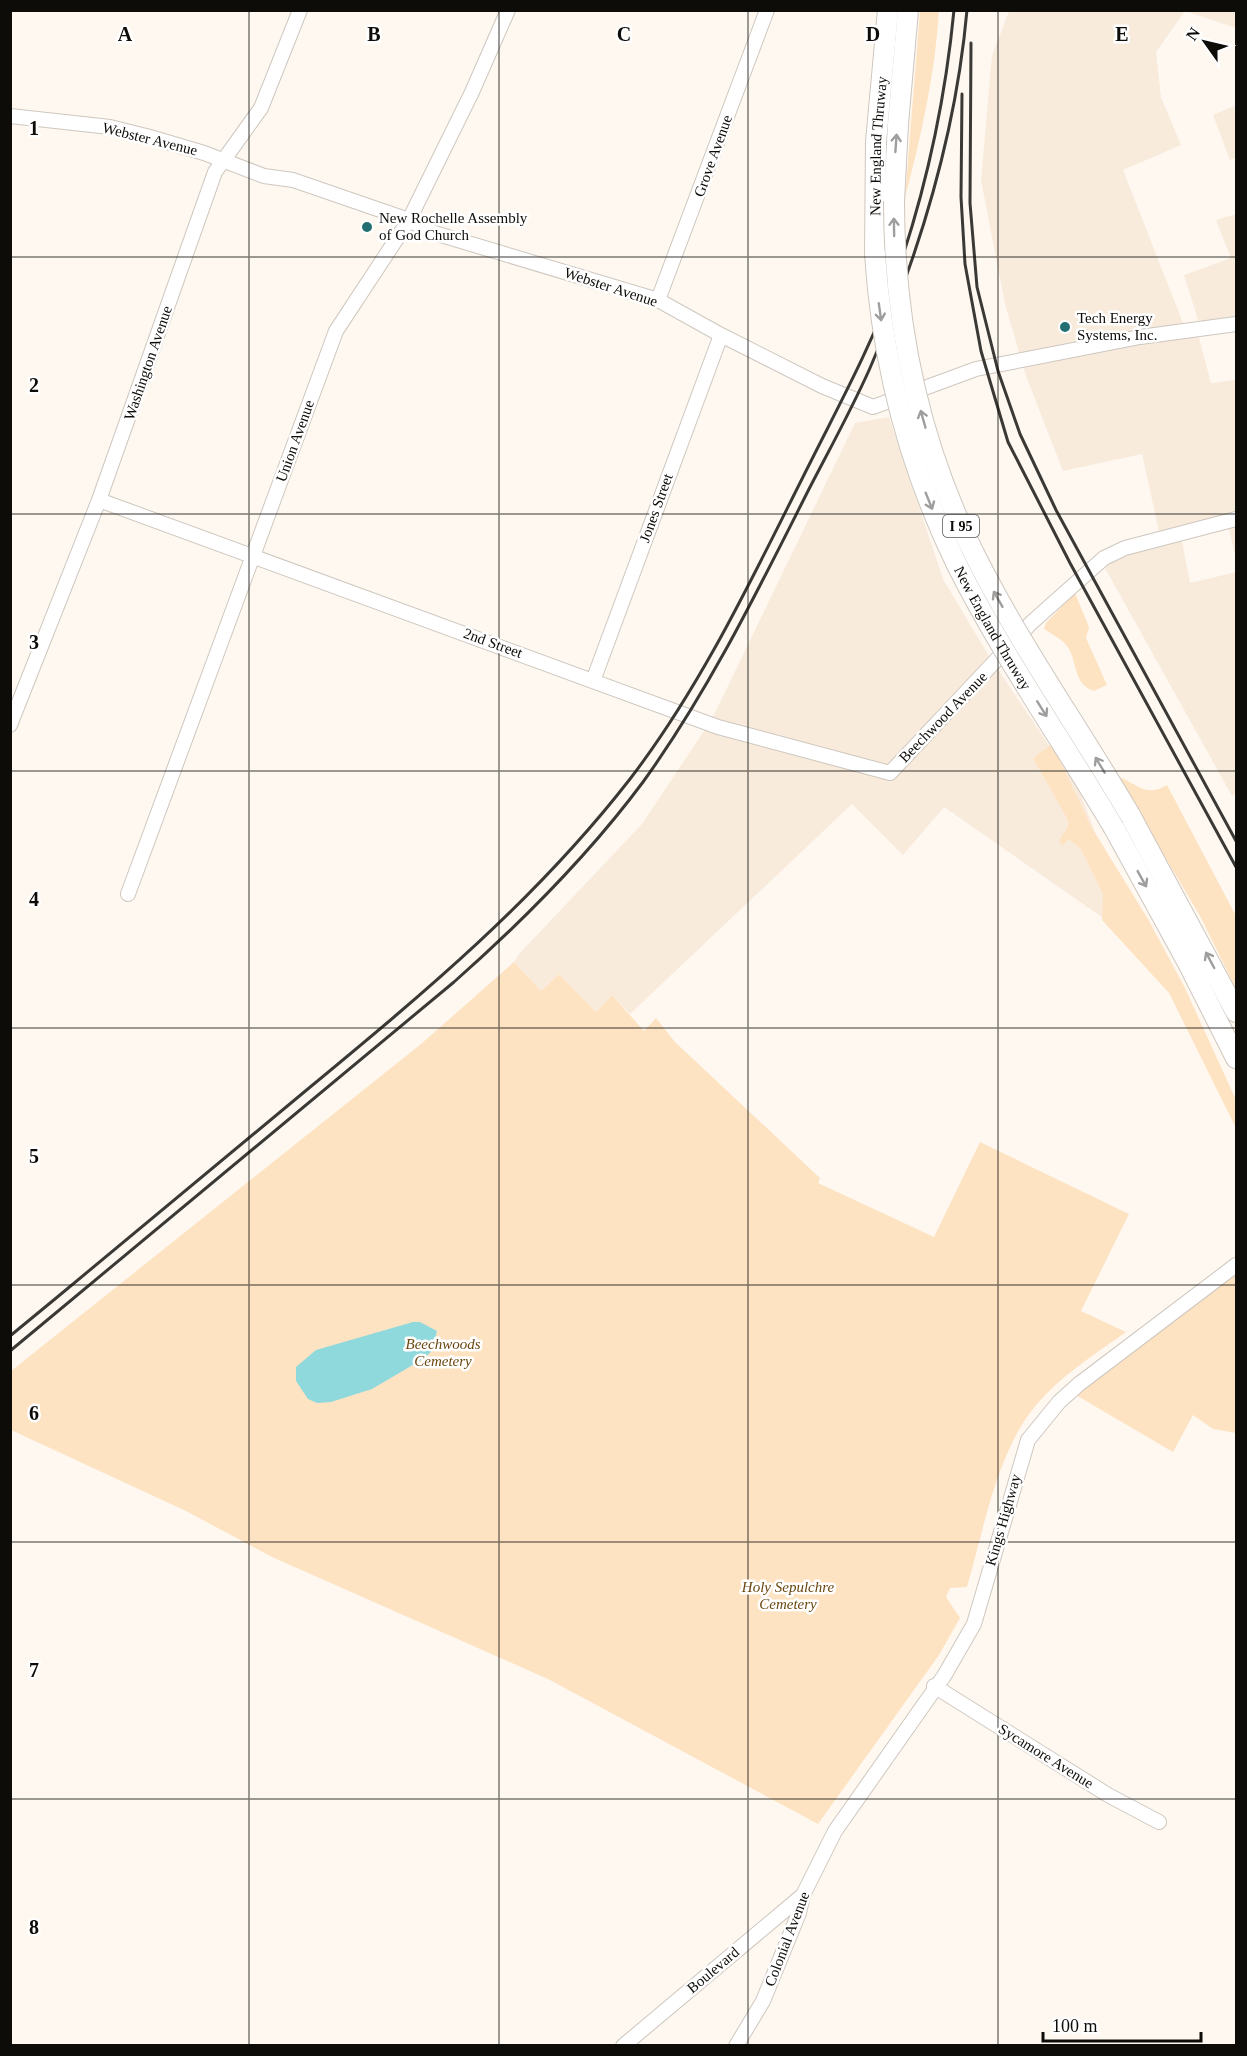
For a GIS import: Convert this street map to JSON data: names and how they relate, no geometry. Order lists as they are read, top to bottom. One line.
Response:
{"streets":{"highway":["New England Thruway","I 95"],"street":["Webster Avenue","Grove Avenue","Washington Avenue","Union Avenue","Jones Street","2nd Street","Beechwood Avenue","Kings Highway","Sycamore Avenue","Colonial Avenue","Boulevard"]},"crossings":[["Webster Avenue","Grove Avenue"],["Webster Avenue","Washington Avenue"],["Webster Avenue","Union Avenue"],["Webster Avenue","Jones Street"],["Washington Avenue","2nd Street"],["Union Avenue","2nd Street"],["Jones Street","2nd Street"],["2nd Street","Beechwood Avenue"],["Kings Highway","Sycamore Avenue"],["Kings Highway","Colonial Avenue"],["Colonial Avenue","Boulevard"]],"parks":["Beechwoods Cemetery","Holy Sepulchre Cemetery"],"places":["New Rochelle Assembly of God Church","Tech Energy Systems, Inc."],"scale_bar":"100 m","north":"top left","grid":{"columns":["A","B","C","D","E"],"rows":["1","2","3","4","5","6","7","8"]}}
